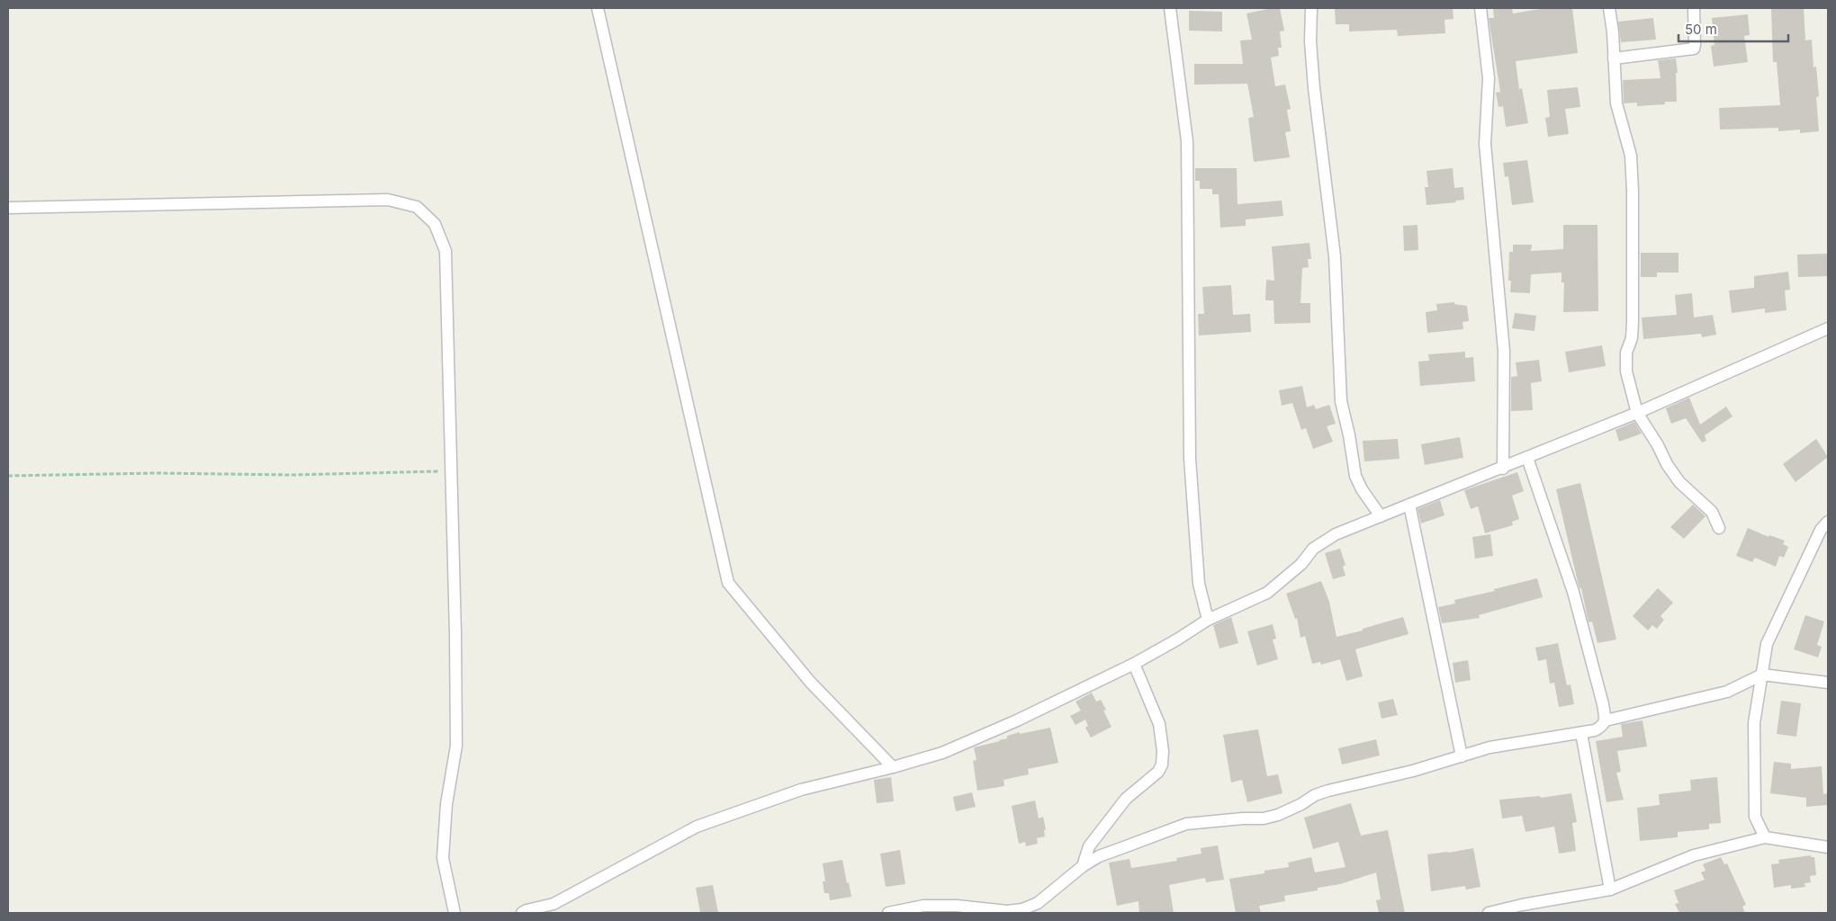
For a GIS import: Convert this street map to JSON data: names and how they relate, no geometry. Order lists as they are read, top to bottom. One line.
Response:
{"scale_bar":"50 m"}
